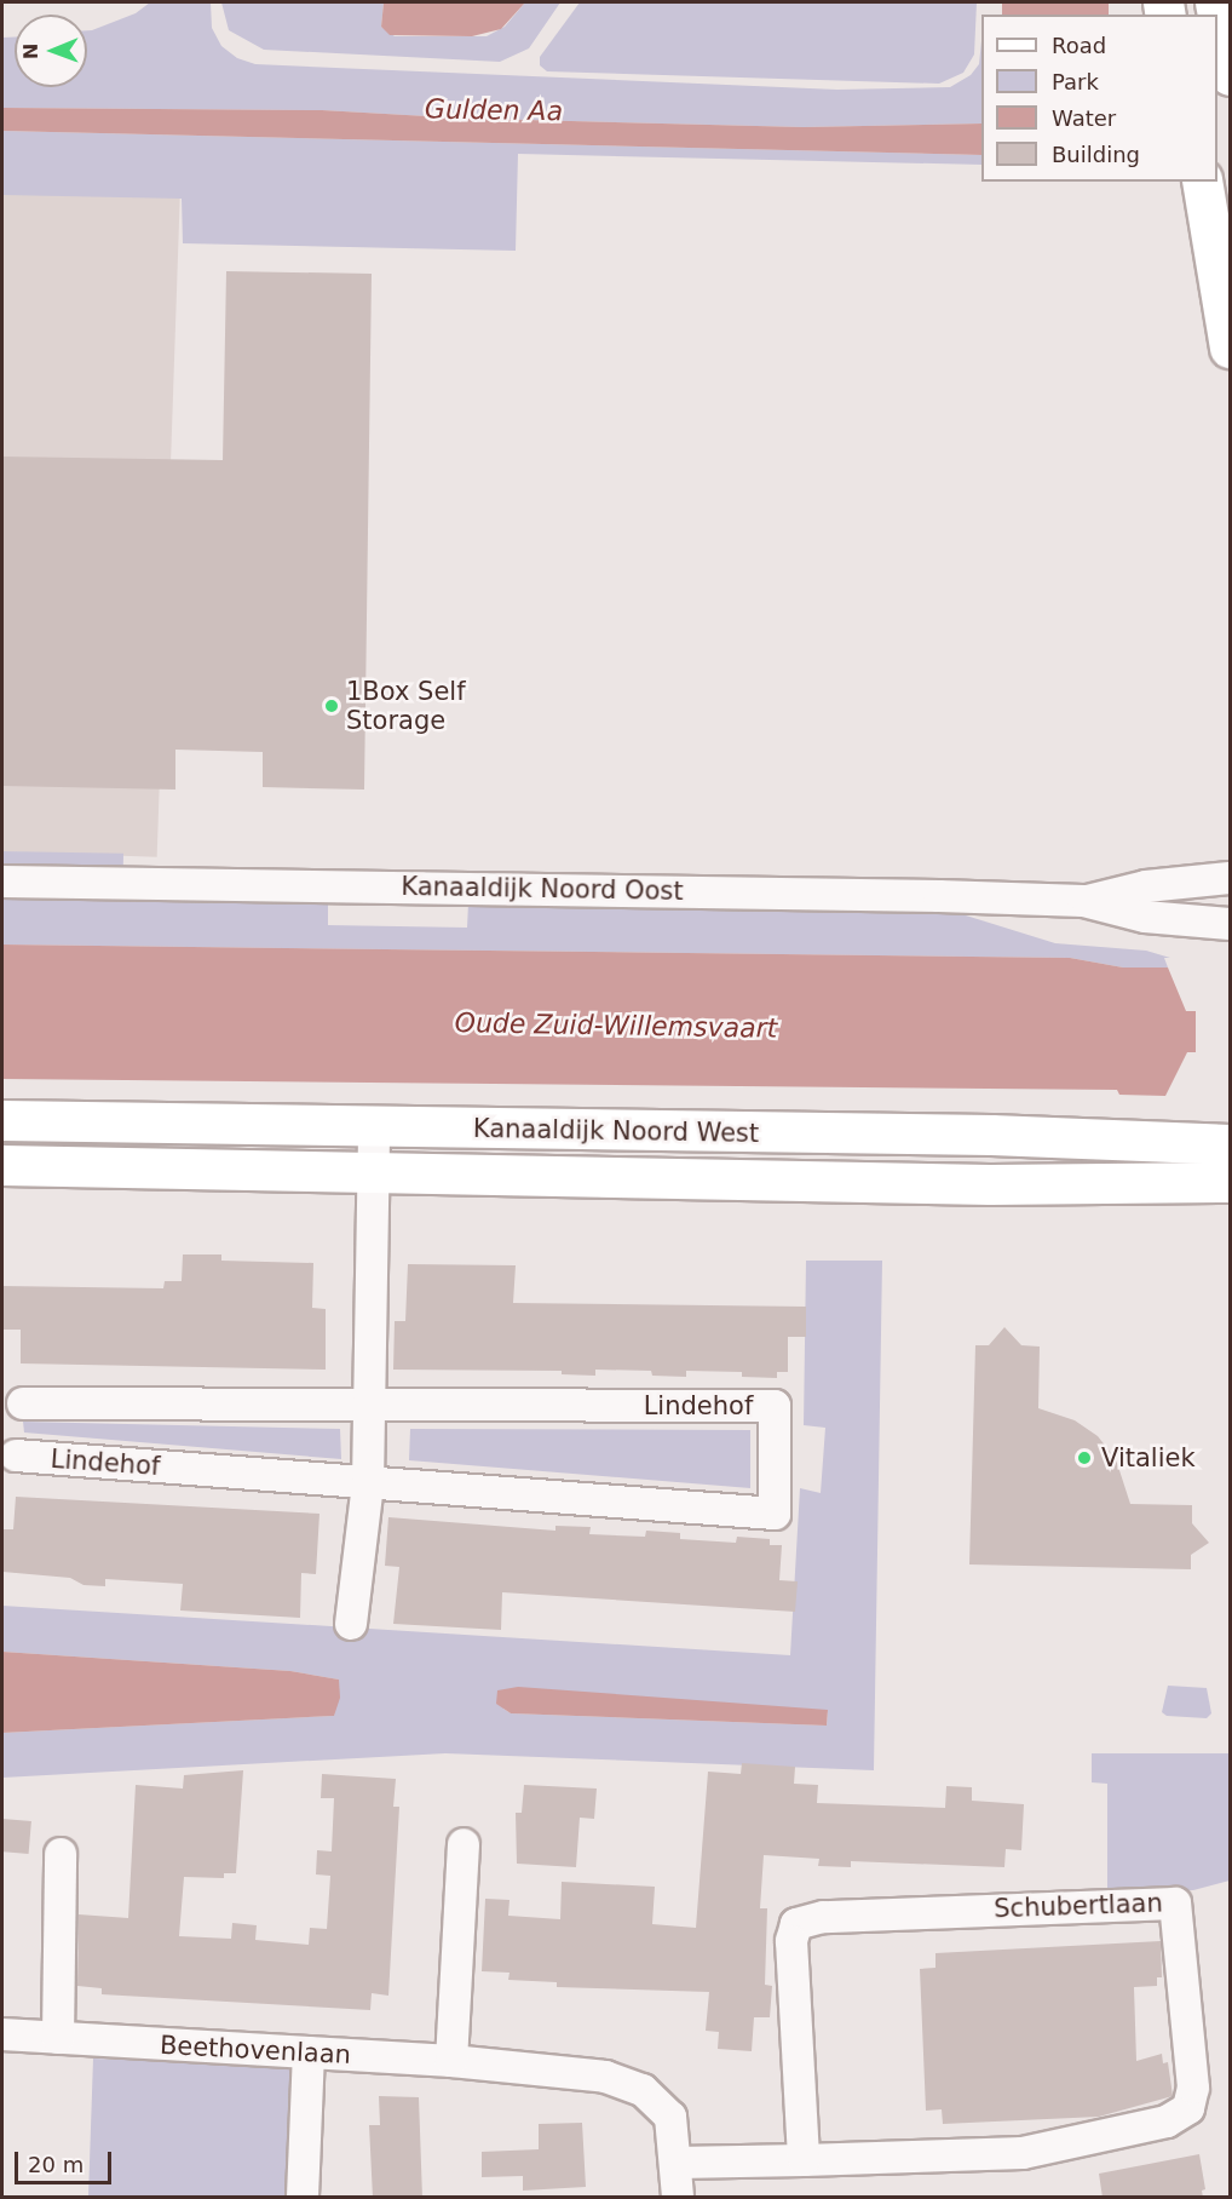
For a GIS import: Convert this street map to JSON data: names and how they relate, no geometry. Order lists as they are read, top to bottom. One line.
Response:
{"streets":{"main road":["Kanaaldijk Noord West"],"street":["Kanaaldijk Noord Oost","Lindehof","Schubertlaan","Beethovenlaan"]},"crossings":[["Schubertlaan","Beethovenlaan"]],"water":["Gulden Aa","Oude Zuid-Willemsvaart"],"places":["1Box Self Storage","Vitaliek"],"legend":["Road","Park","Water","Building"],"scale_bar":"20 m","north":"left"}
